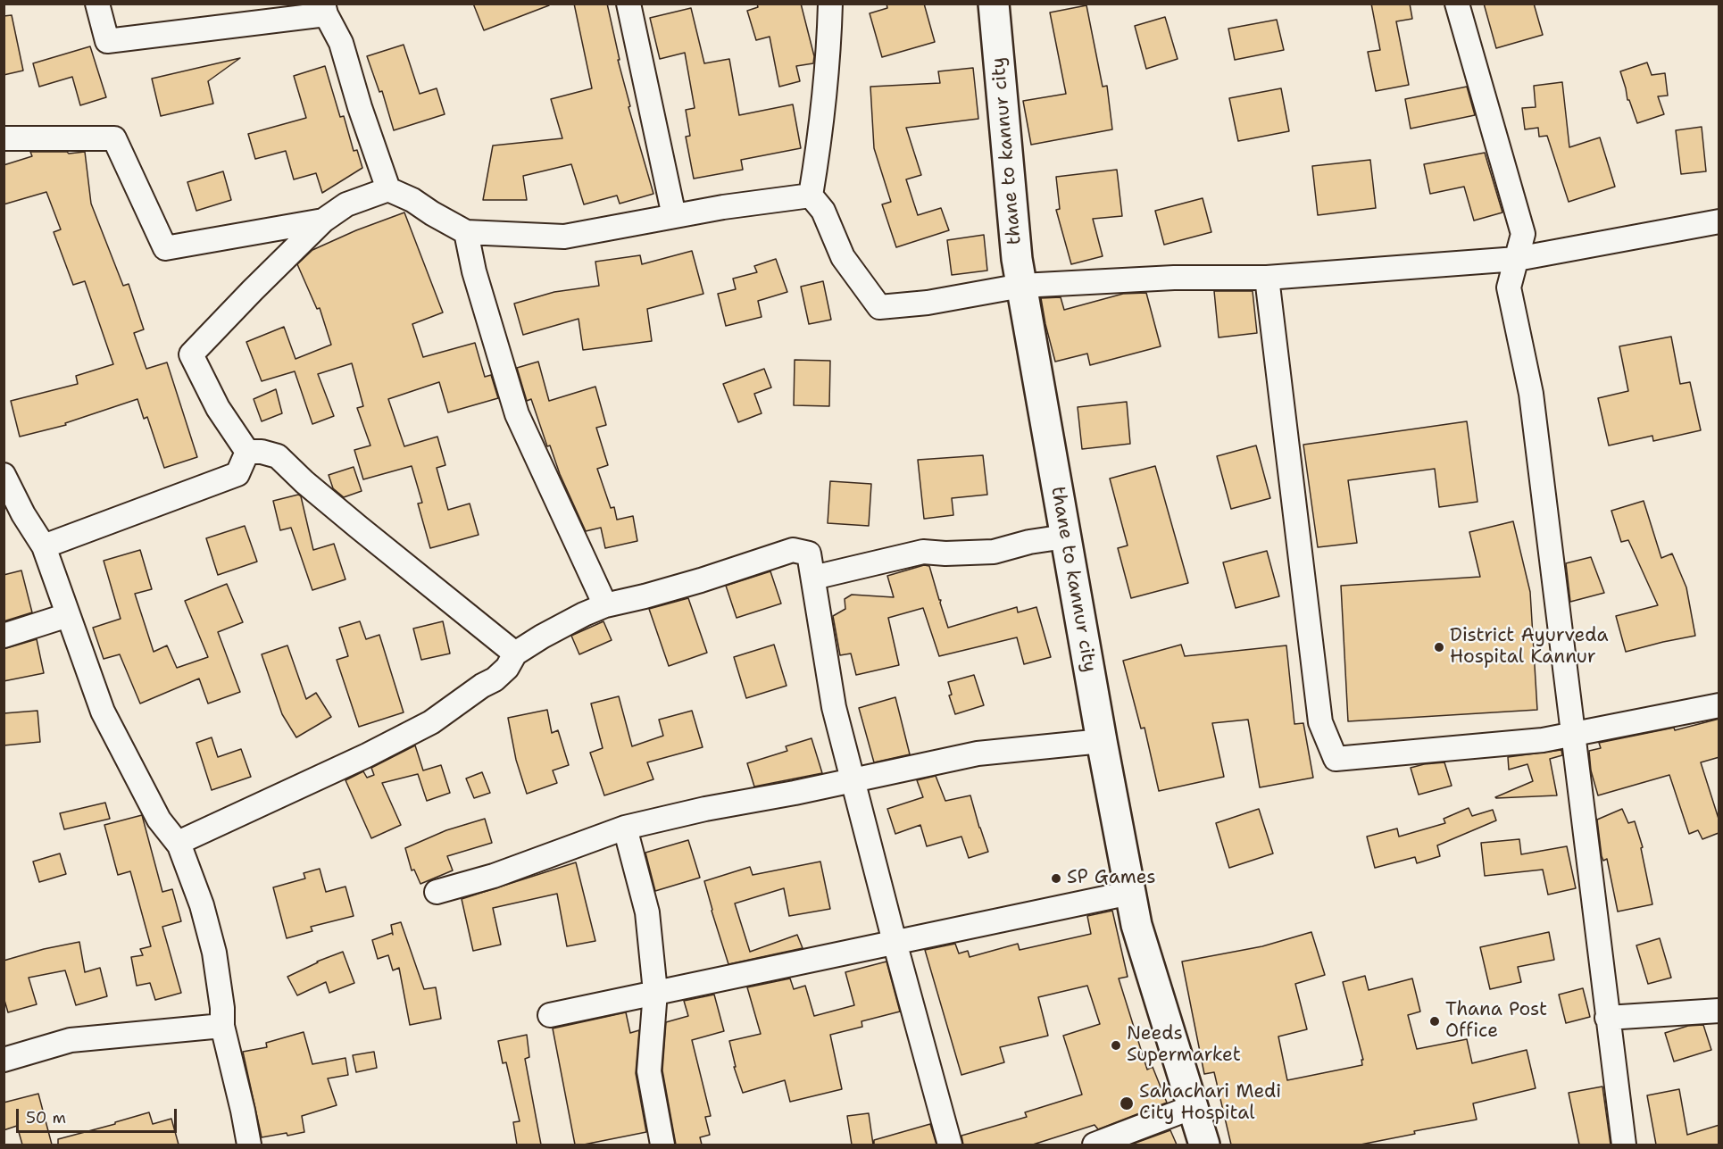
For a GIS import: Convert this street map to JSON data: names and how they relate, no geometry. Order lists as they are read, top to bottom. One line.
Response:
{"streets":{"street":["thane to kannur city"]},"places":["District Ayurveda Hospital Kannur","SP Games","Thana Post Office","Needs Supermarket","Sahachari Medi City Hospital"],"scale_bar":"50 m"}
